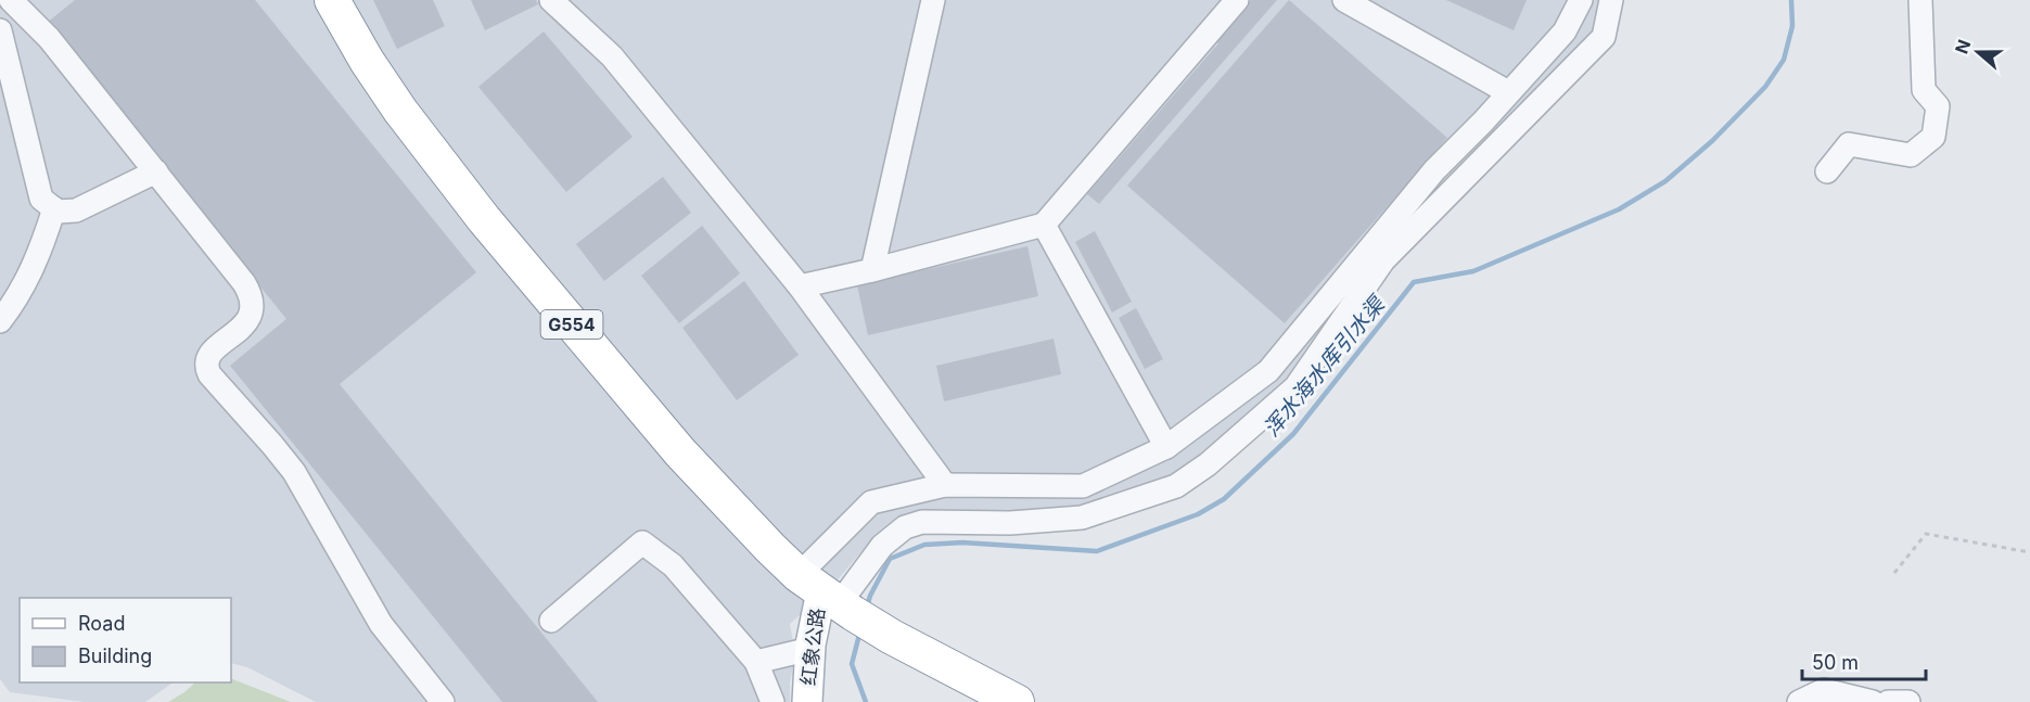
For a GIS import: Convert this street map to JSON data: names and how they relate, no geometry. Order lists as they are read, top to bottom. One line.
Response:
{"streets":{"highway":["G554"],"main road":["红象公路"]},"crossings":[["G554","红象公路"]],"water":["浑水海水库引水渠"],"legend":["Road","Building"],"scale_bar":"50 m","north":"left"}
